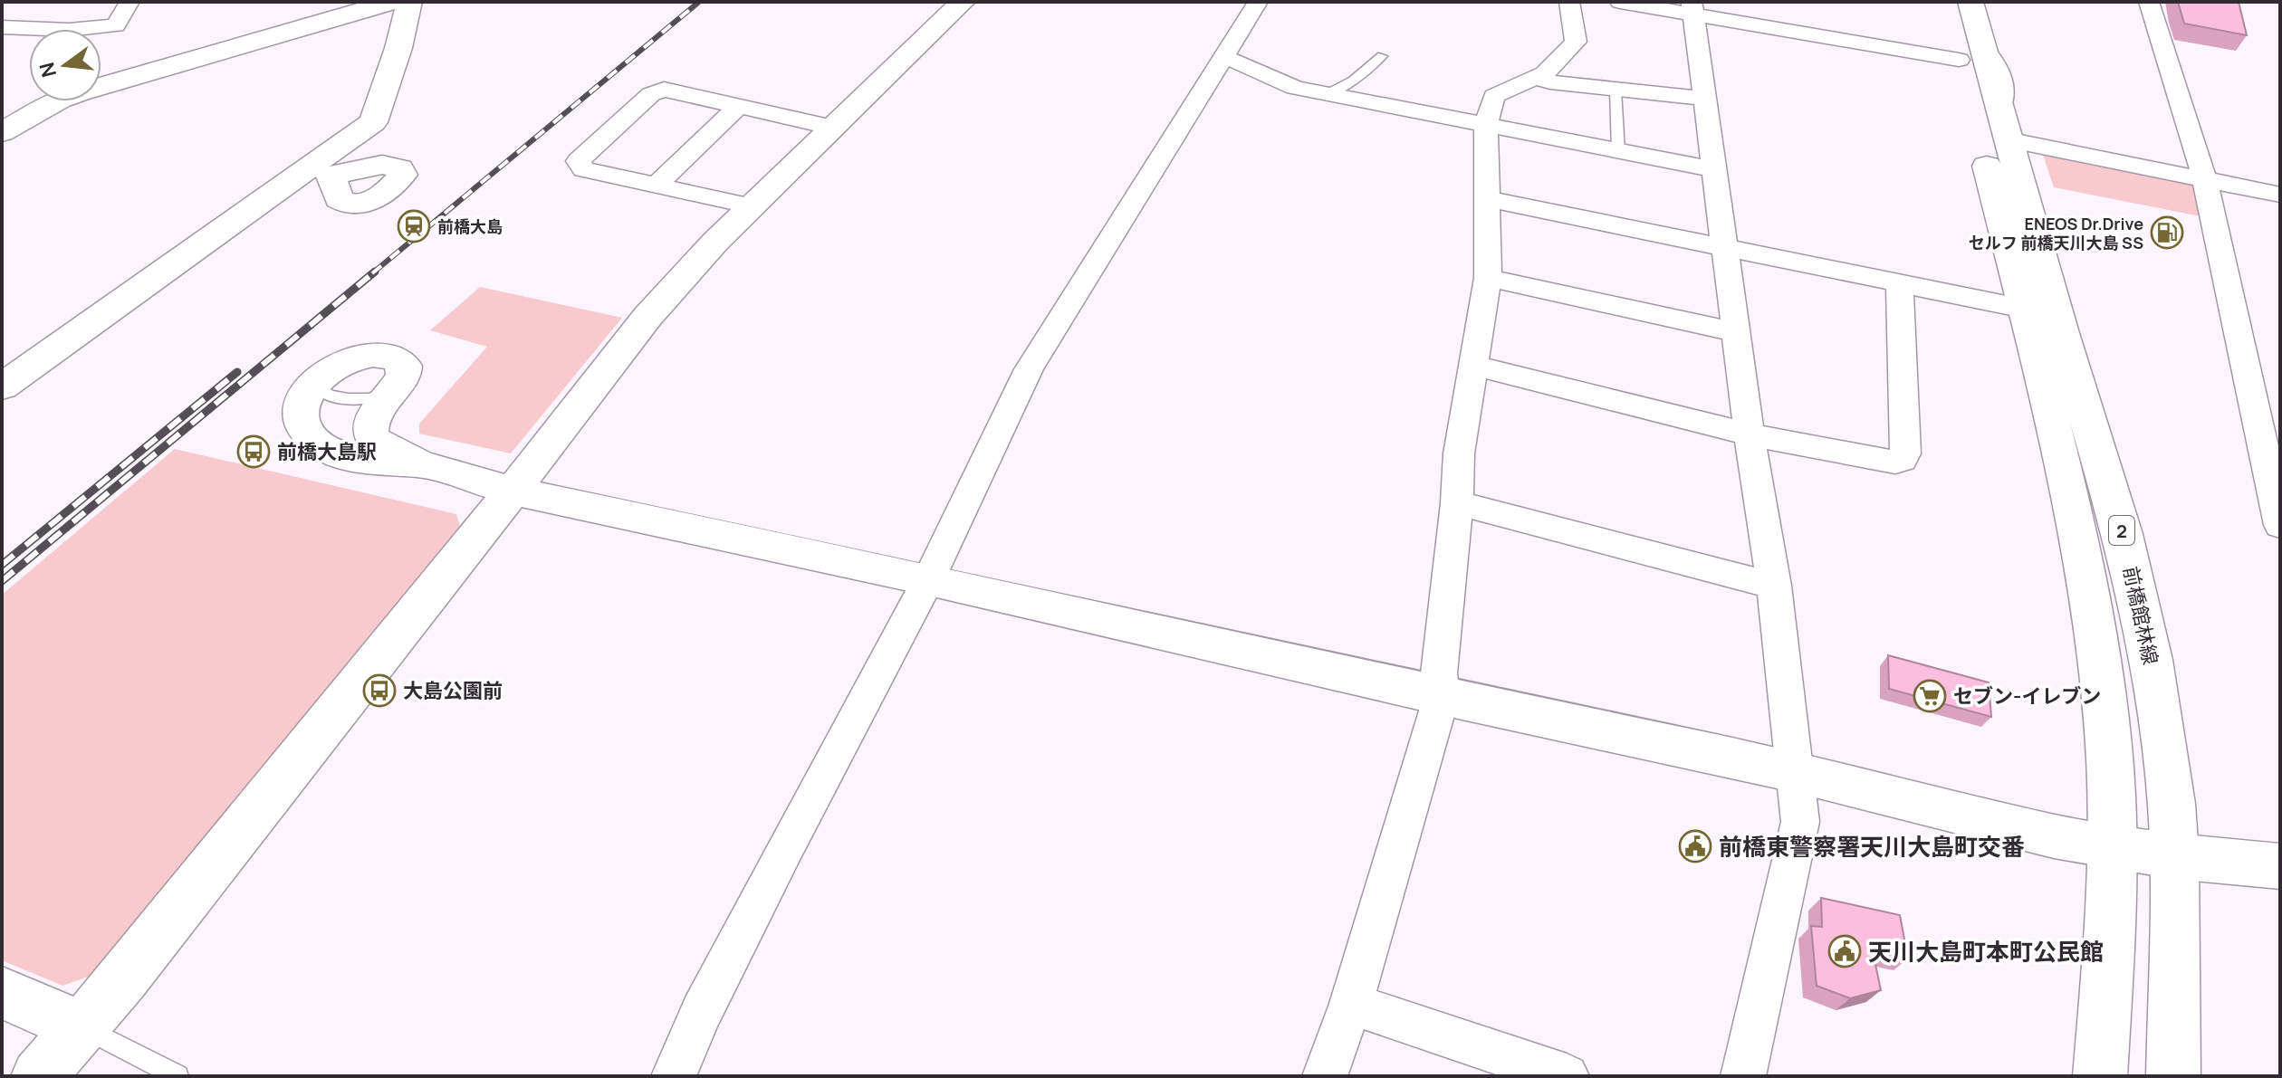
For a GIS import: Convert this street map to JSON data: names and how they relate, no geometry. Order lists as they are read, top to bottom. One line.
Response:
{"streets":{"street":["2","前橋館林線"]},"places":{"station":["前橋大島"],"fuel station":["ENEOS Dr.Drive セルフ 前橋天川大島 SS"],"bus stop":["前橋大島駅","大島公園前"],"supermarket":["セブン-イレブン"],"public building":["前橋東警察署天川大島町交番","天川大島町本町公民館"]},"north":"left"}
